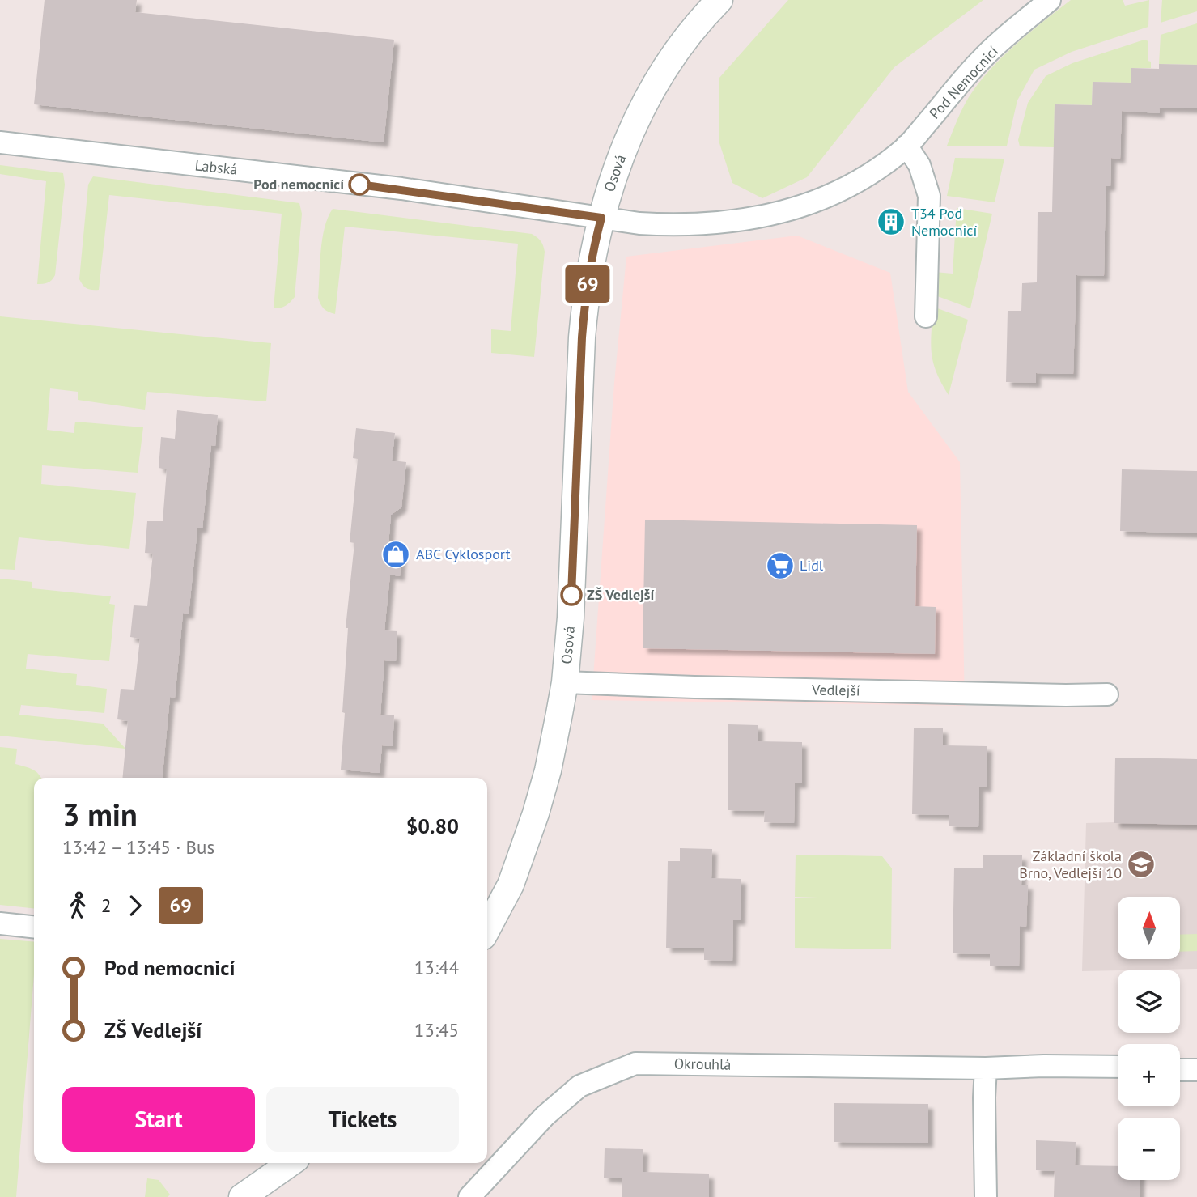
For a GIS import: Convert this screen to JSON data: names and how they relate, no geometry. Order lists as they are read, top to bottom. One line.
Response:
{"streets":{"street":["Pod Nemocnicí","Labská","Osová","Vedlejší","Okrouhlá"]},"crossings":[["Pod Nemocnicí","Labská"],["Pod Nemocnicí","Osová"],["Labská","Osová"],["Osová","Vedlejší"]],"places":{"other":["Pod nemocnicí","ZŠ Vedlejší"],"building":["T34 Pod Nemocnicí"],"shop":["ABC Cyklosport"],"supermarket":["Lidl"],"school or university":["Základní škola Brno, Vedlejší 10"]},"lines":["bus line 69"],"north":"top","page":{"on_map":"69","heading":["3 min","13:42 – 13:45 · Bus","$0.80"],"legs":["2","69"],"map_buttons":["+","−"],"list":[{"name":"Pod nemocnicí","value":"13:44"},{"name":"ZŠ Vedlejší","value":"13:45"}],"buttons":["Start","Tickets"]}}
